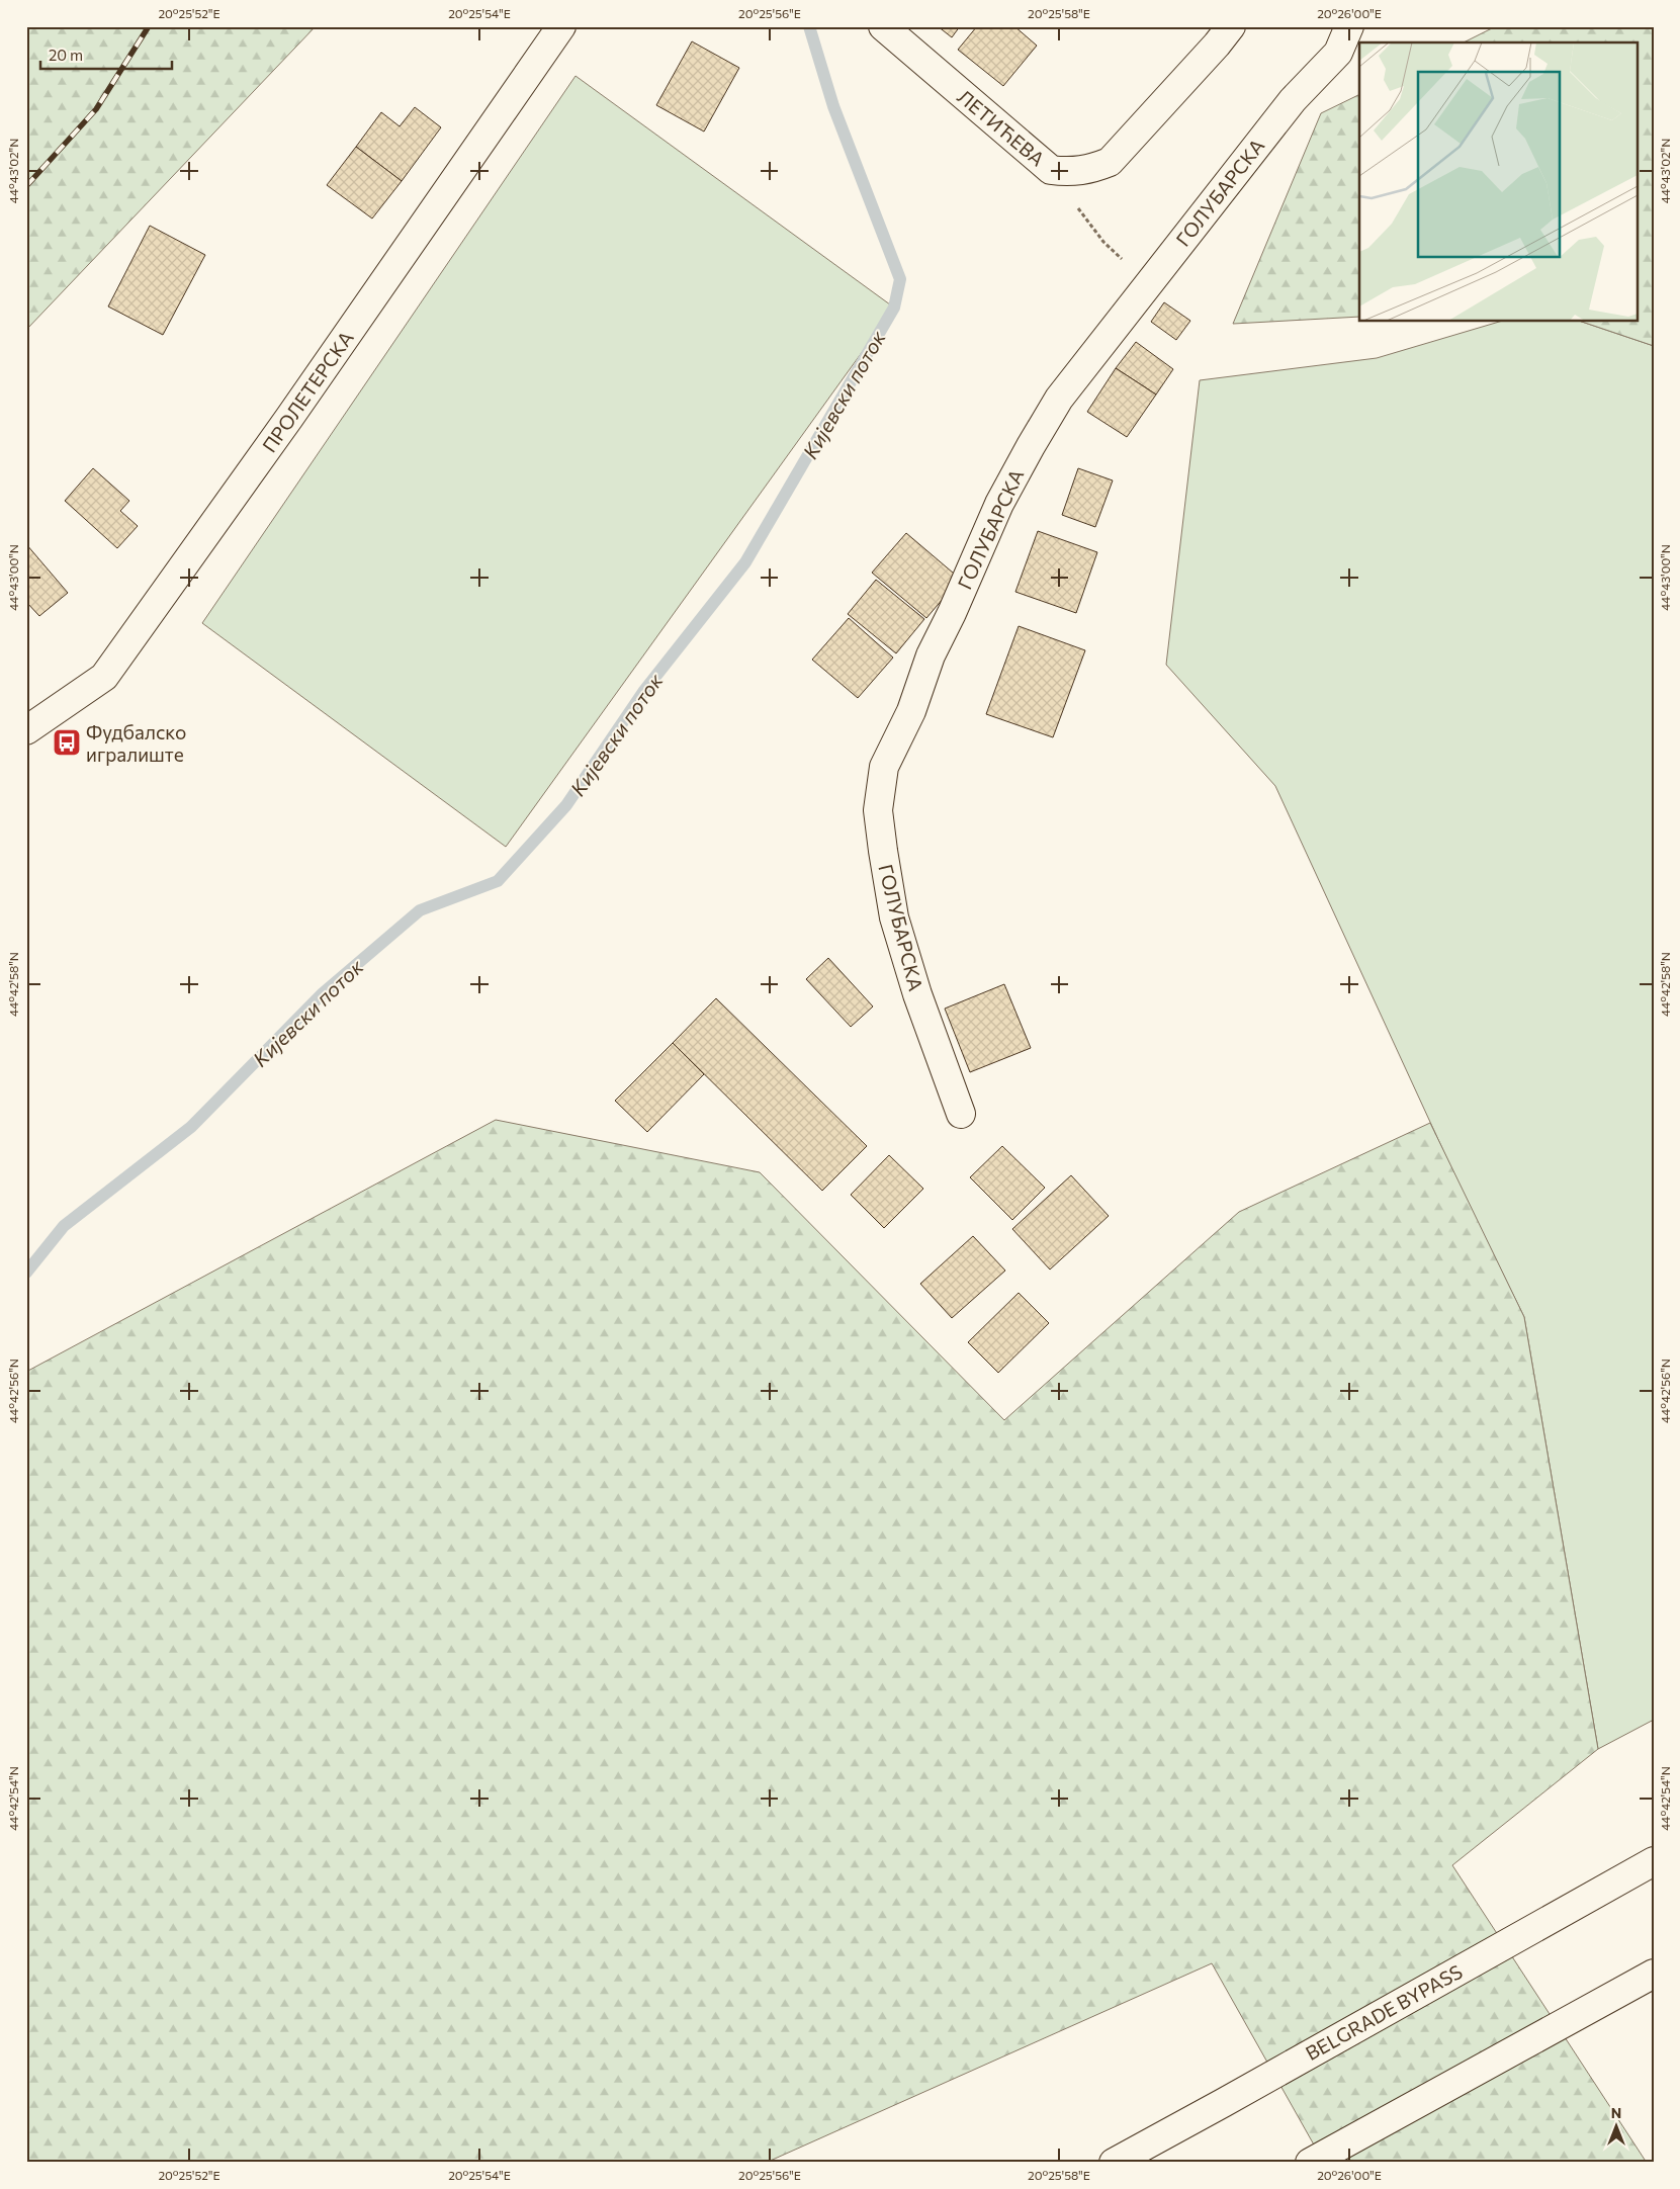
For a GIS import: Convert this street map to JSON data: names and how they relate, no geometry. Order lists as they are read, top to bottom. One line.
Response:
{"streets":{"main road":["ЛЕТИЋЕВА","ГОЛУБАРСКА","ПРОЛЕТЕРСКА","BELGRADE BYPASS"]},"water":["Кијевски поток"],"places":{"bus stop":["Фудбалско игралиште"]},"scale_bar":"20 m","north":"top","coordinates":["20°25'52\"E","20°25'54\"E","20°25'56\"E","20°25'58\"E","20°26'00\"E","44°43'02\"N","44°43'00\"N","44°42'58\"N","44°42'56\"N","44°42'54\"N"]}
